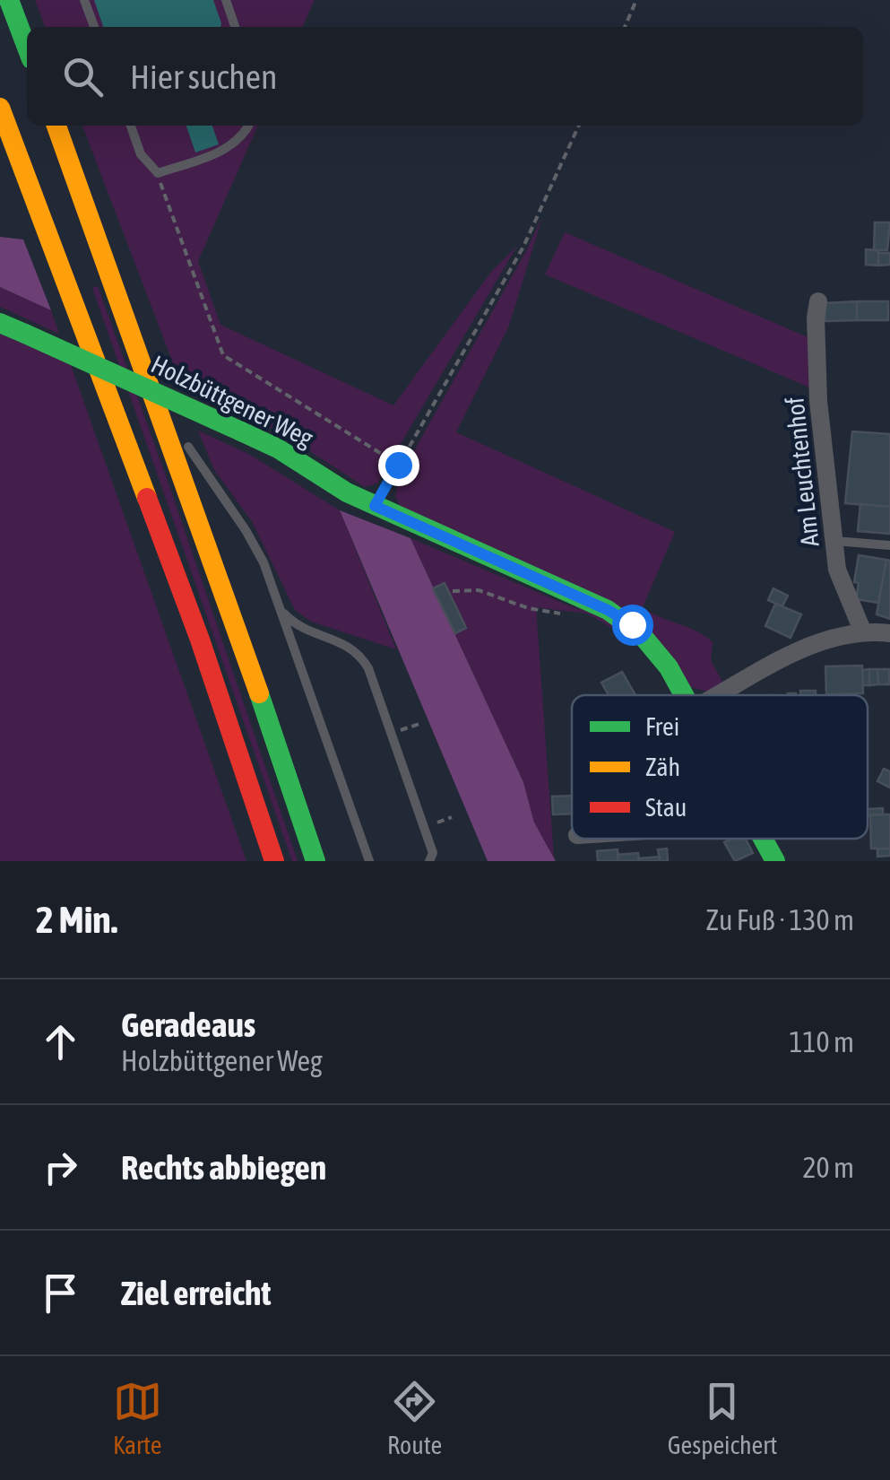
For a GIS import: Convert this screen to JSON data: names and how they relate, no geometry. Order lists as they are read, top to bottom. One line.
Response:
{"streets":{"main road":["Holzbüttgener Weg"],"street":["Am Leuchtenhof"]},"legend":["Frei","Zäh","Stau"],"page":{"search":"Hier suchen","heading":["2 Min.","Zu Fuß · 130 m"],"list":[["Geradeaus","Holzbüttgener Weg","110 m"],["Rechts abbiegen","20 m"],"Ziel erreicht"],"nav":["Karte","Route","Gespeichert"]}}
